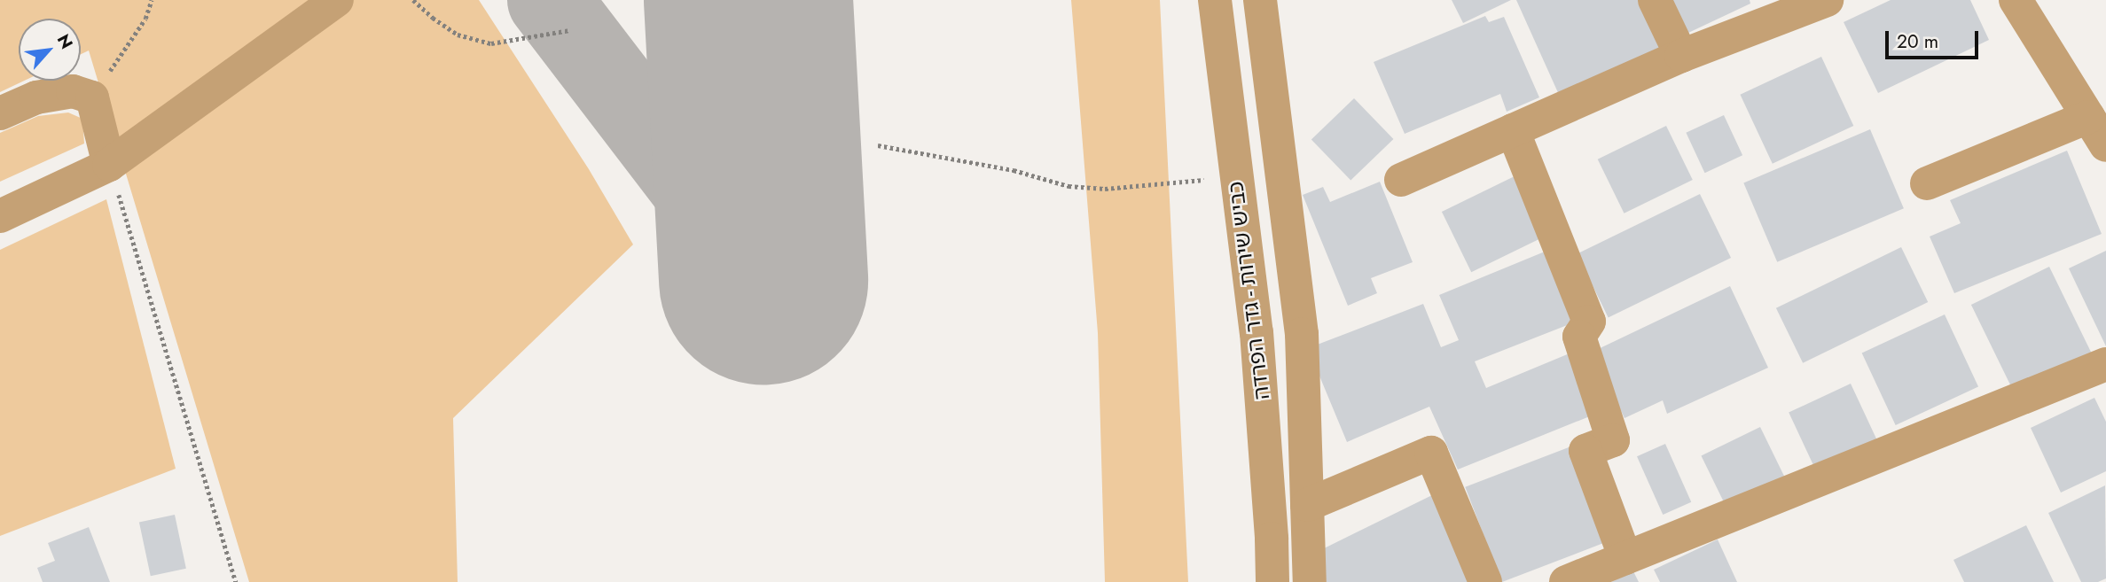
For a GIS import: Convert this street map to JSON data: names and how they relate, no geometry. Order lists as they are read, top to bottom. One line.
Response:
{"streets":{"street":["כביש שירות - גדר הפרדה"]},"scale_bar":"20 m","north":"top right"}
